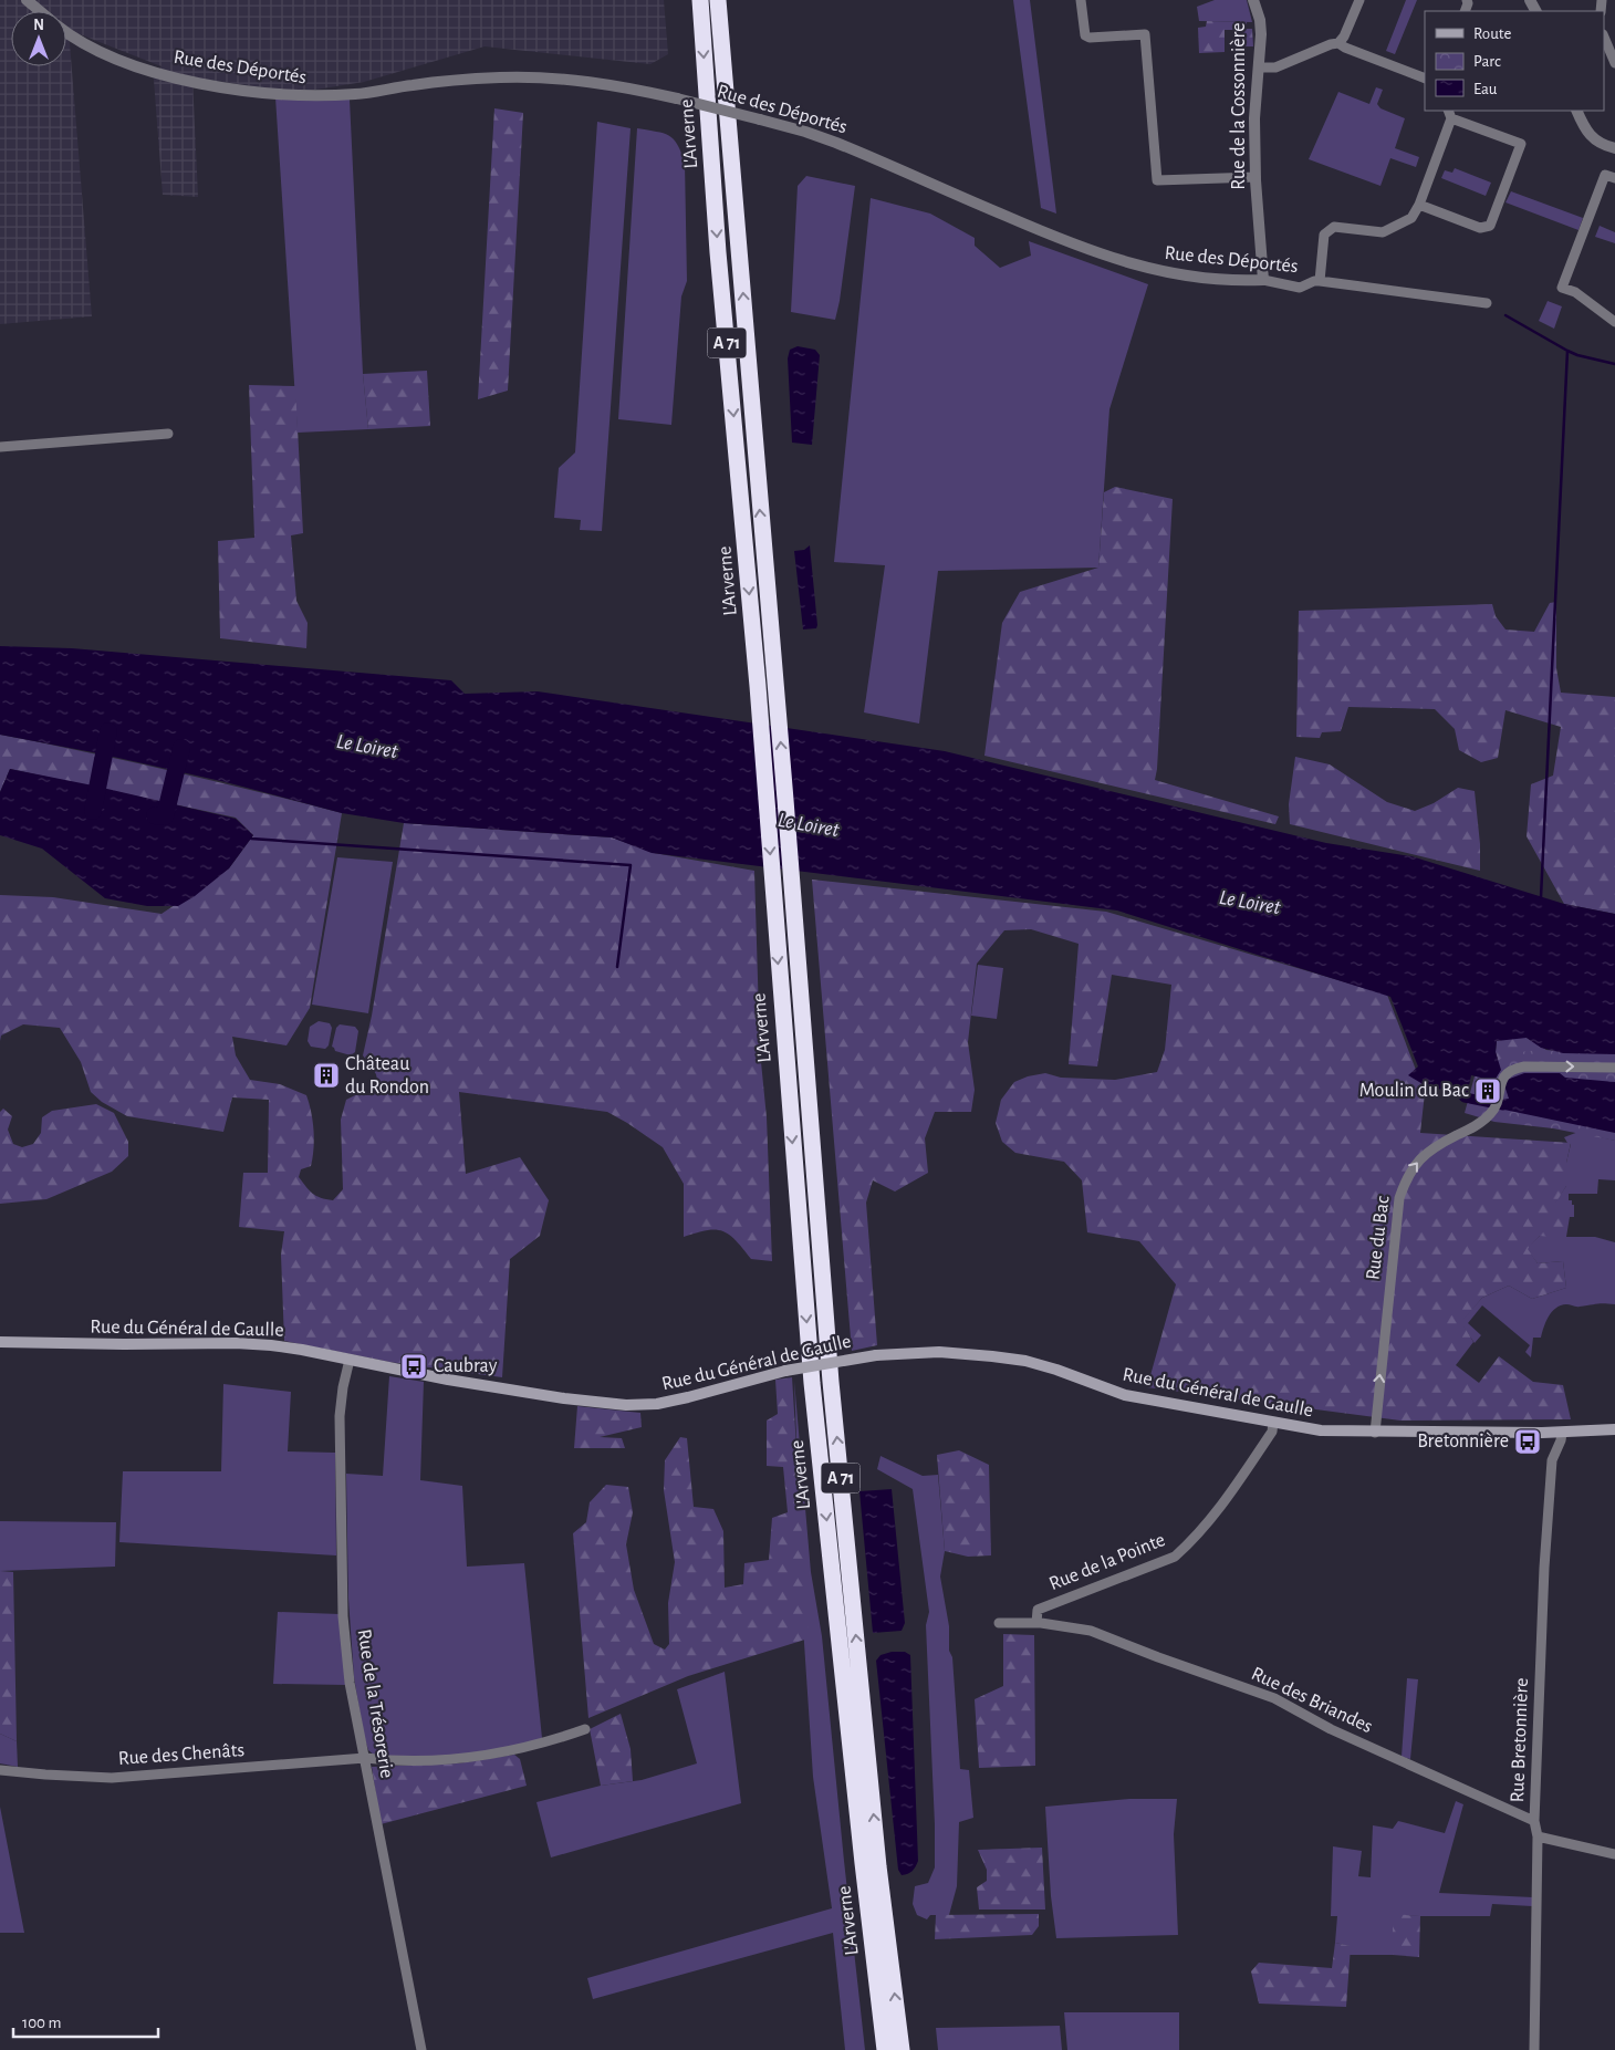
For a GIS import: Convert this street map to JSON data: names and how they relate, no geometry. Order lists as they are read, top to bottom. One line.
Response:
{"streets":{"highway":["L'Arverne","A 71"],"main road":["Rue du Général de Gaulle"],"street":["Rue des Déportés","Rue de la Cossonnière","Rue du Bac","Rue de la Pointe","Rue des Briandes","Rue de la Trésorerie","Rue Bretonnière","Rue des Chenâts"]},"crossings":[["Rue des Déportés","Rue de la Cossonnière"],["Rue du Bac","Rue du Général de Gaulle"],["Rue du Général de Gaulle","Rue de la Pointe"],["Rue du Général de Gaulle","Rue de la Trésorerie"],["Rue du Général de Gaulle","Rue Bretonnière"],["Rue de la Pointe","Rue des Briandes"],["Rue des Briandes","Rue Bretonnière"],["Rue de la Trésorerie","Rue des Chenâts"]],"one_way":["Rue du Bac"],"water":["Le Loiret"],"places":{"building":["Château du Rondon","Moulin du Bac"],"bus stop":["Caubray","Bretonnière"]},"legend":["Route","Parc","Eau"],"scale_bar":"100 m","north":"top"}
